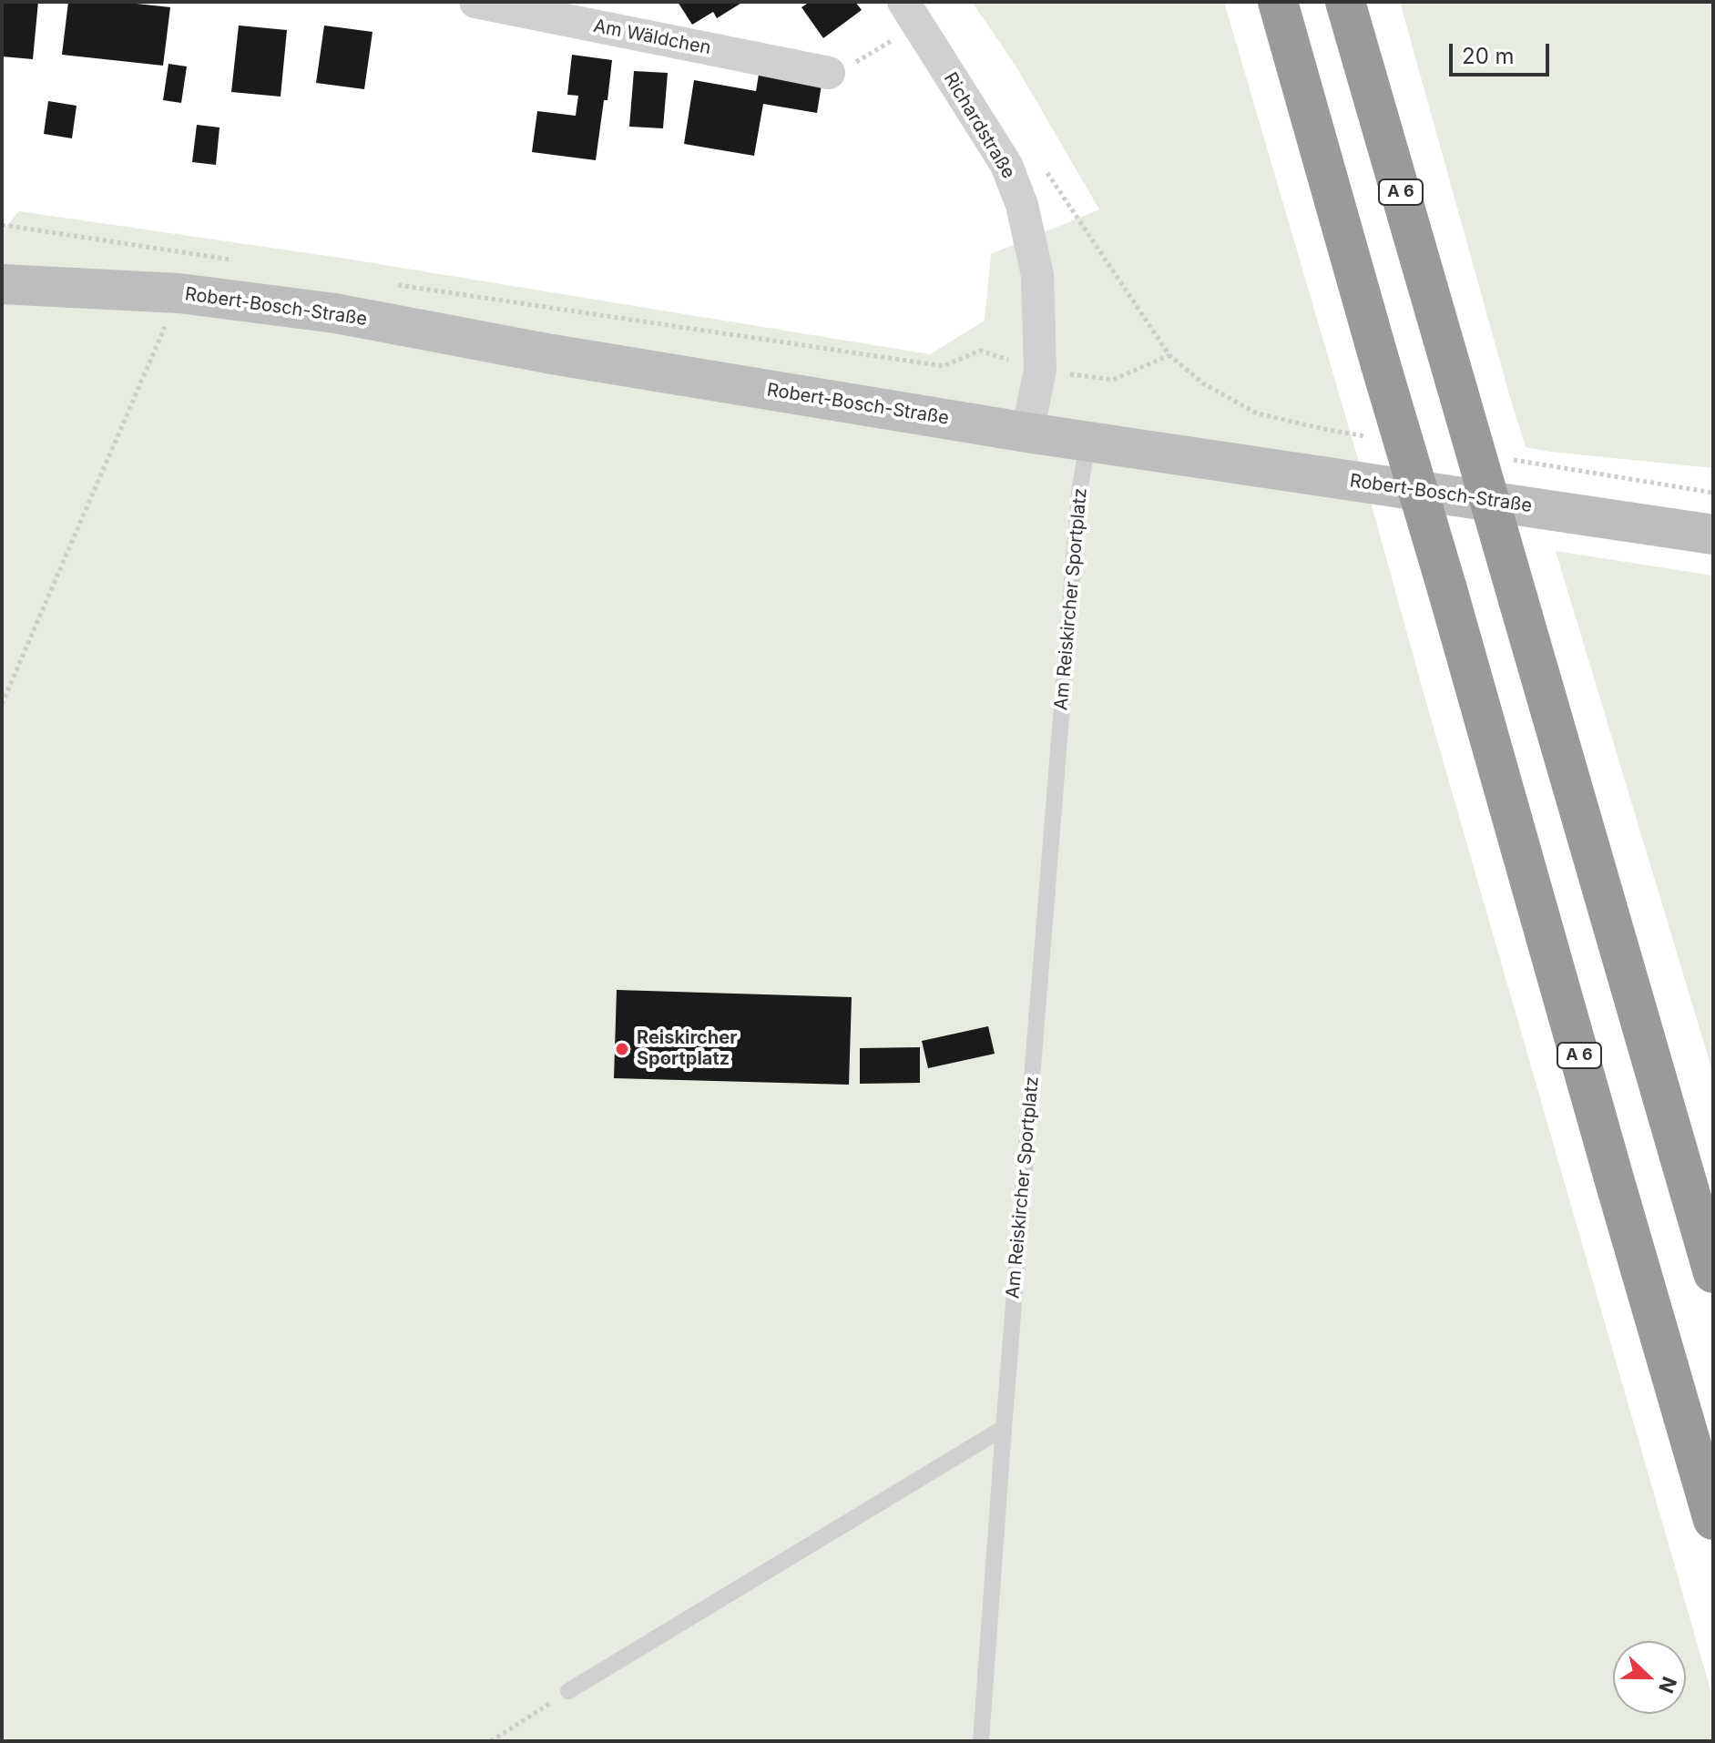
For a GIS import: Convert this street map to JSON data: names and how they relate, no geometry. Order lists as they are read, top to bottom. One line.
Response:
{"streets":{"highway":["A 6"],"main road":["Robert-Bosch-Straße"],"street":["Am Wäldchen","Richardstraße"],"lane":["Am Reiskircher Sportplatz"]},"crossings":[["Richardstraße","Robert-Bosch-Straße"],["Robert-Bosch-Straße","Am Reiskircher Sportplatz"]],"places":["Reiskircher Sportplatz"],"scale_bar":"20 m","north":"right"}
